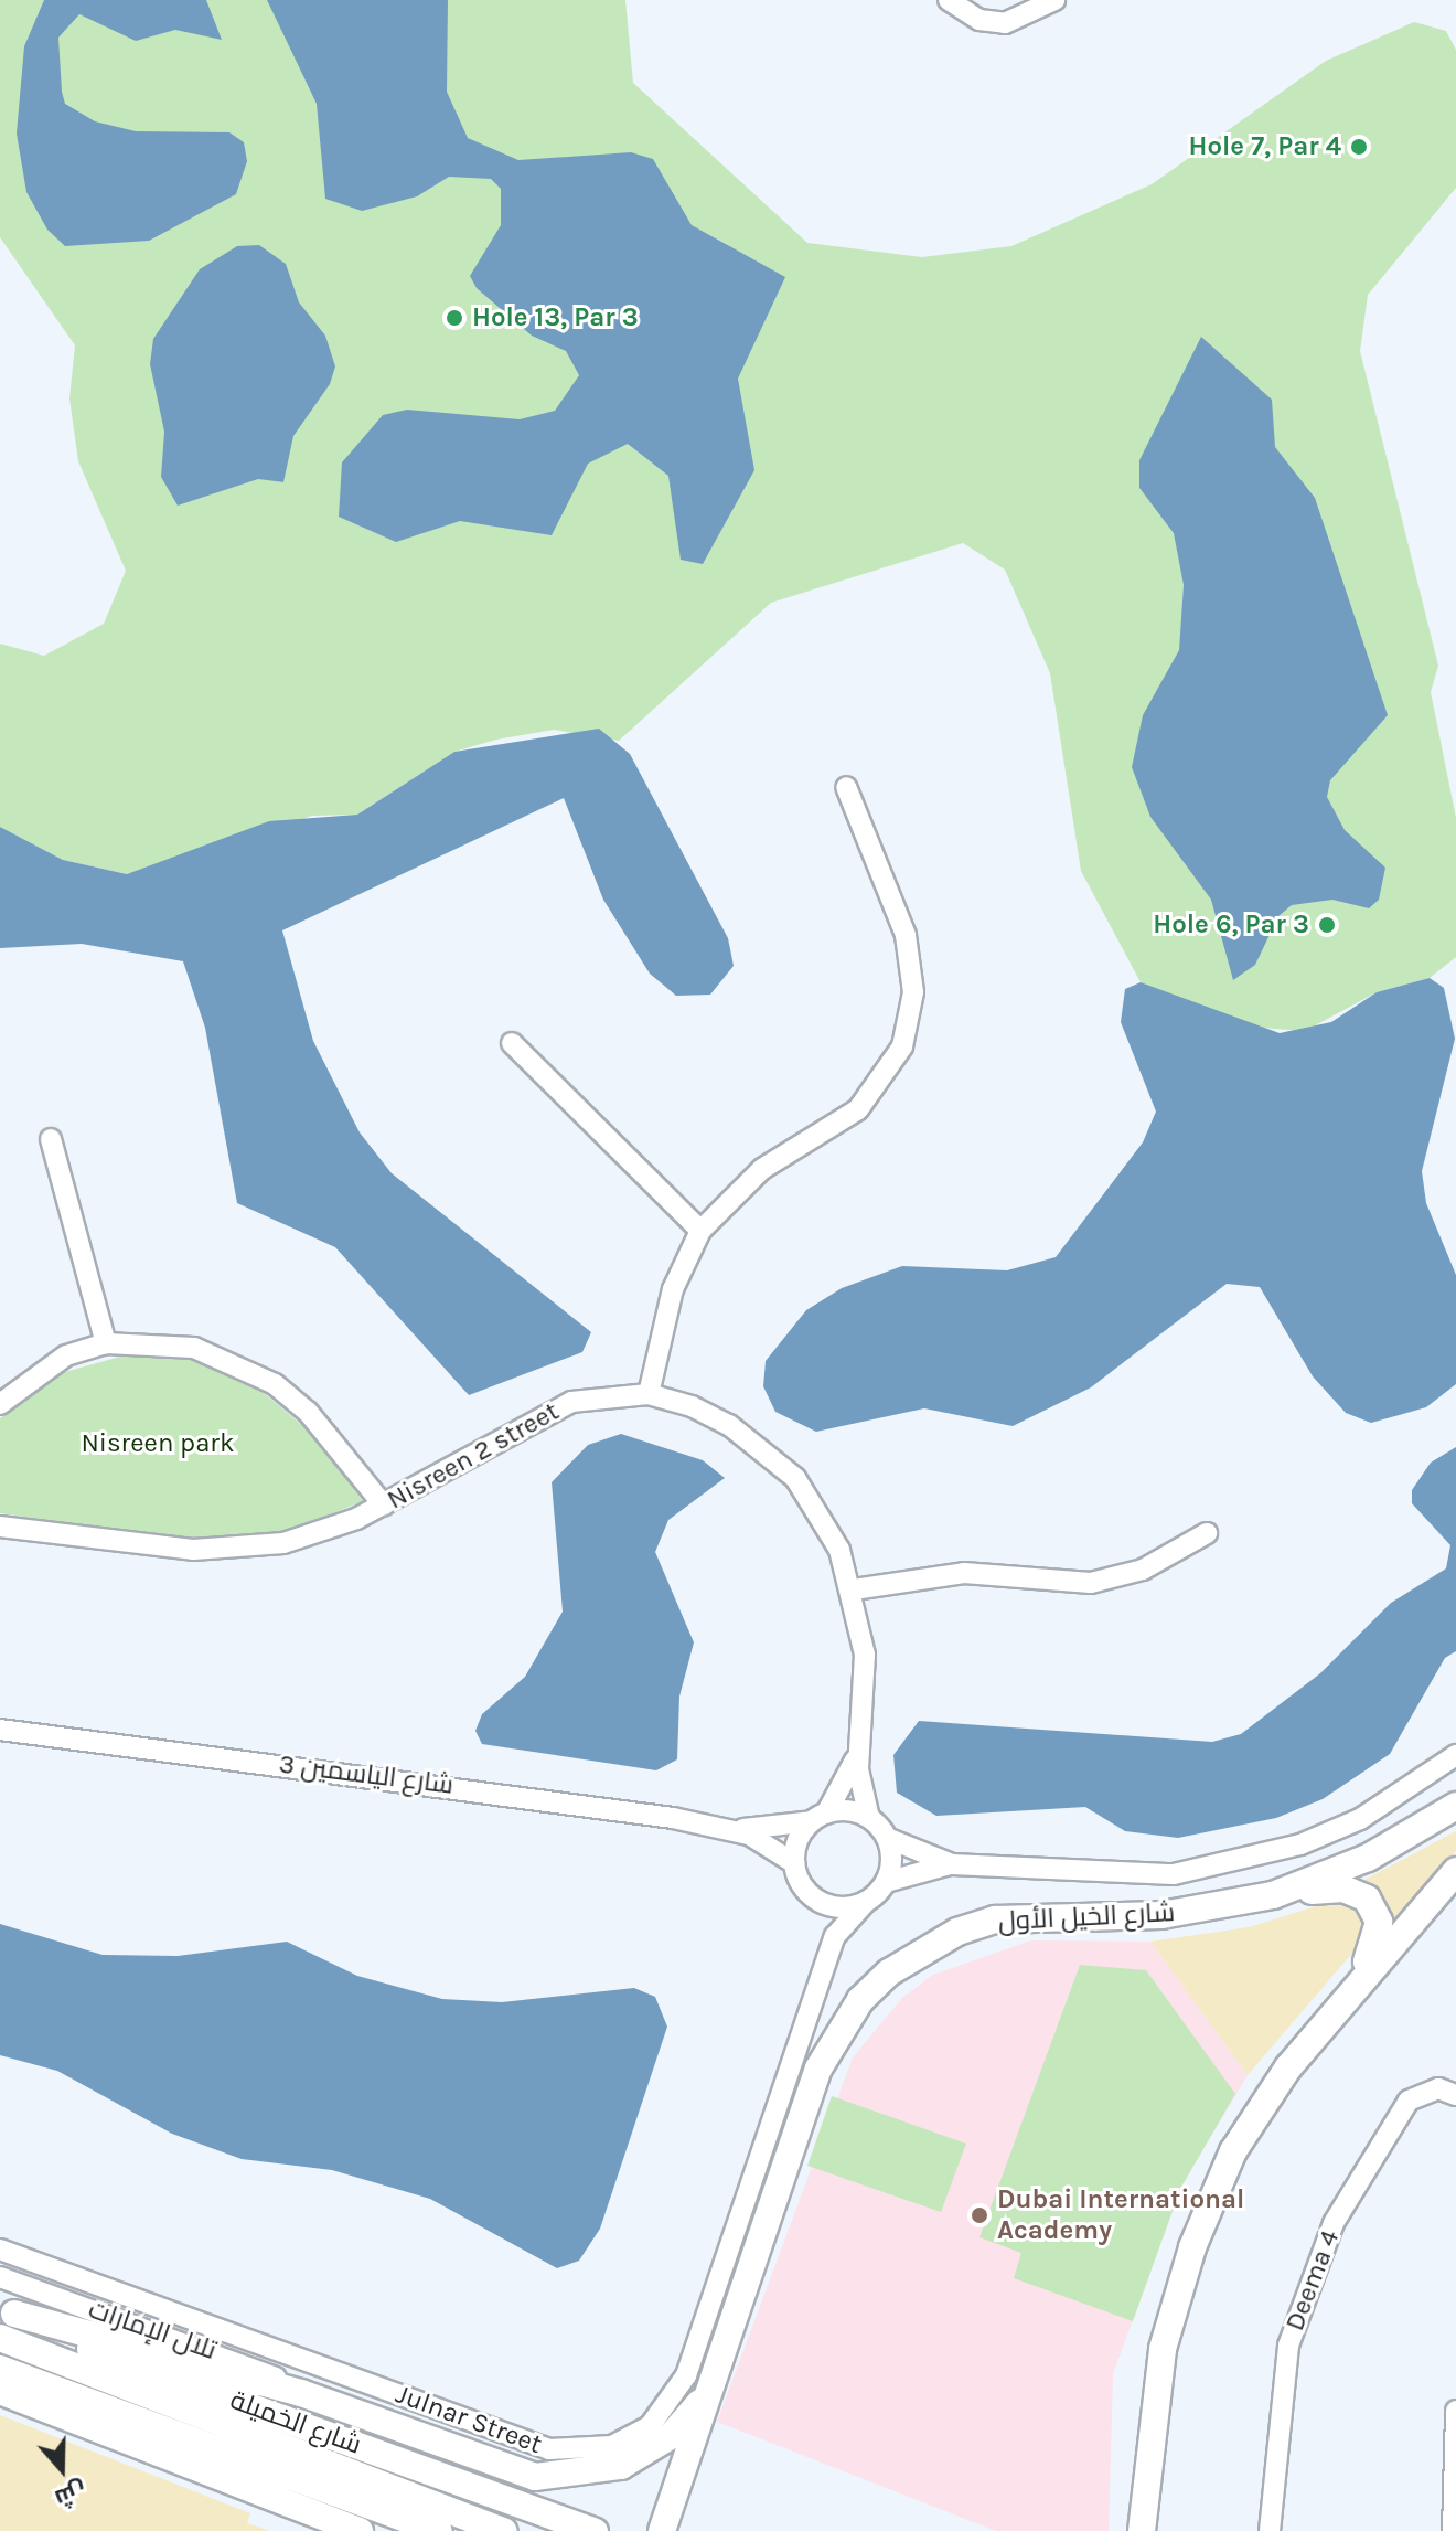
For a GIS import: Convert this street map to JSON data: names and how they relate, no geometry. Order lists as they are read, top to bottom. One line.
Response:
{"streets":{"main road":["شارع الخيل الأول","شارع الخميلة"],"street":["Nisreen 2 street","شارع الياسمين 3","Deema 4","تلال الإمارات","Julnar Street"]},"crossings":[["Nisreen 2 street","شارع الياسمين 3"],["Nisreen 2 street","Julnar Street"],["شارع الياسمين 3","Julnar Street"]],"parks":["Nisreen park"],"places":["Hole 7, Par 4","Hole 13, Par 3","Hole 6, Par 3","Dubai International Academy"],"north":"bottom"}
